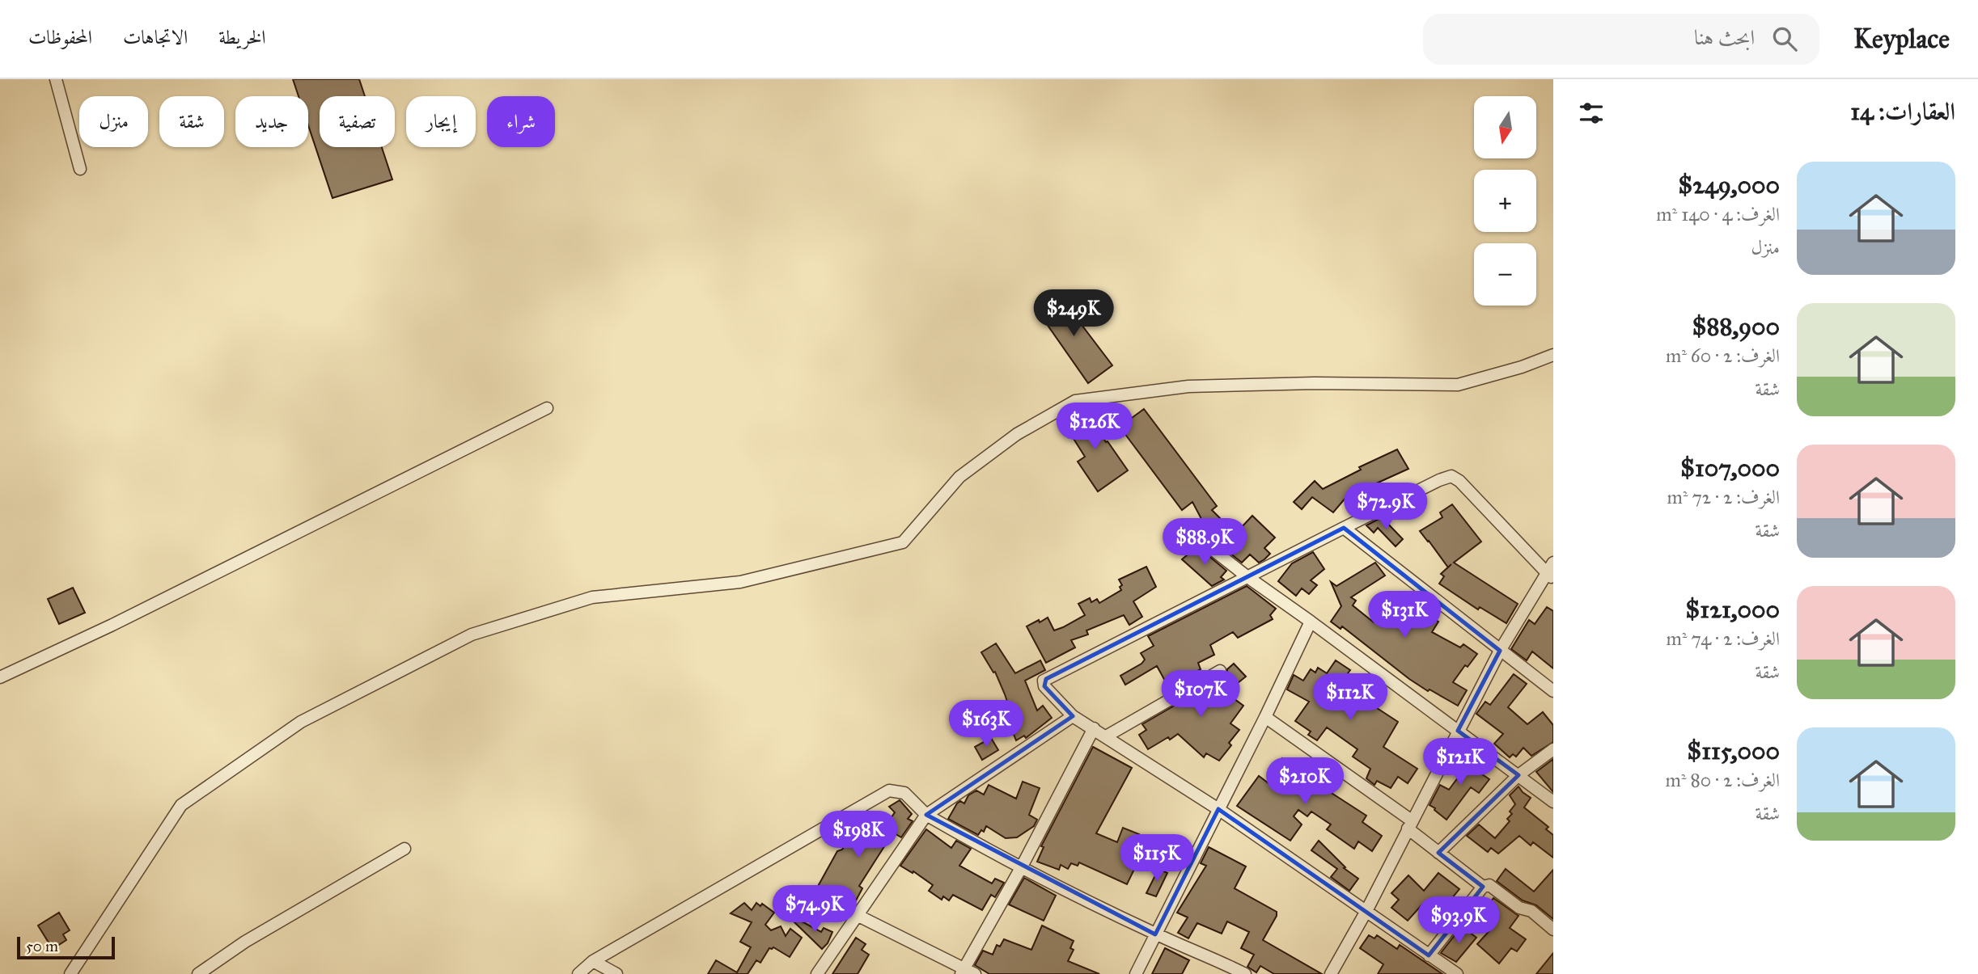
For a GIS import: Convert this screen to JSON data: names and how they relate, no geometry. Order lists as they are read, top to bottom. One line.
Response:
{"scale_bar":"50 m","north":"bottom","page":{"header":"Keyplace","search":"ابحث هنا","nav":["الخريطة","الاتجاهات","المحفوظات"],"heading":"العقارات: 14","map_buttons":["+","−"],"chip":["شراء","إيجار","تصفية","جديد","شقة","منزل"],"list":[{"name":"$249,000","note":"الغرف: 4 · 140 m² · منزل"},{"name":"$88,900","note":"الغرف: 2 · 60 m² · شقة"},{"name":"$107,000","note":"الغرف: 2 · 72 m² · شقة"},{"name":"$121,000","note":"الغرف: 2 · 74 m² · شقة"},{"name":"$115,000","note":"الغرف: 2 · 80 m² · شقة"}],"price":["$249K","$126K","$72.9K","$88.9K","$131K","$107K","$112K","$163K","$121K","$210K","$198K","$115K","$74.9K","$93.9K"],"scale":"50 m"}}
